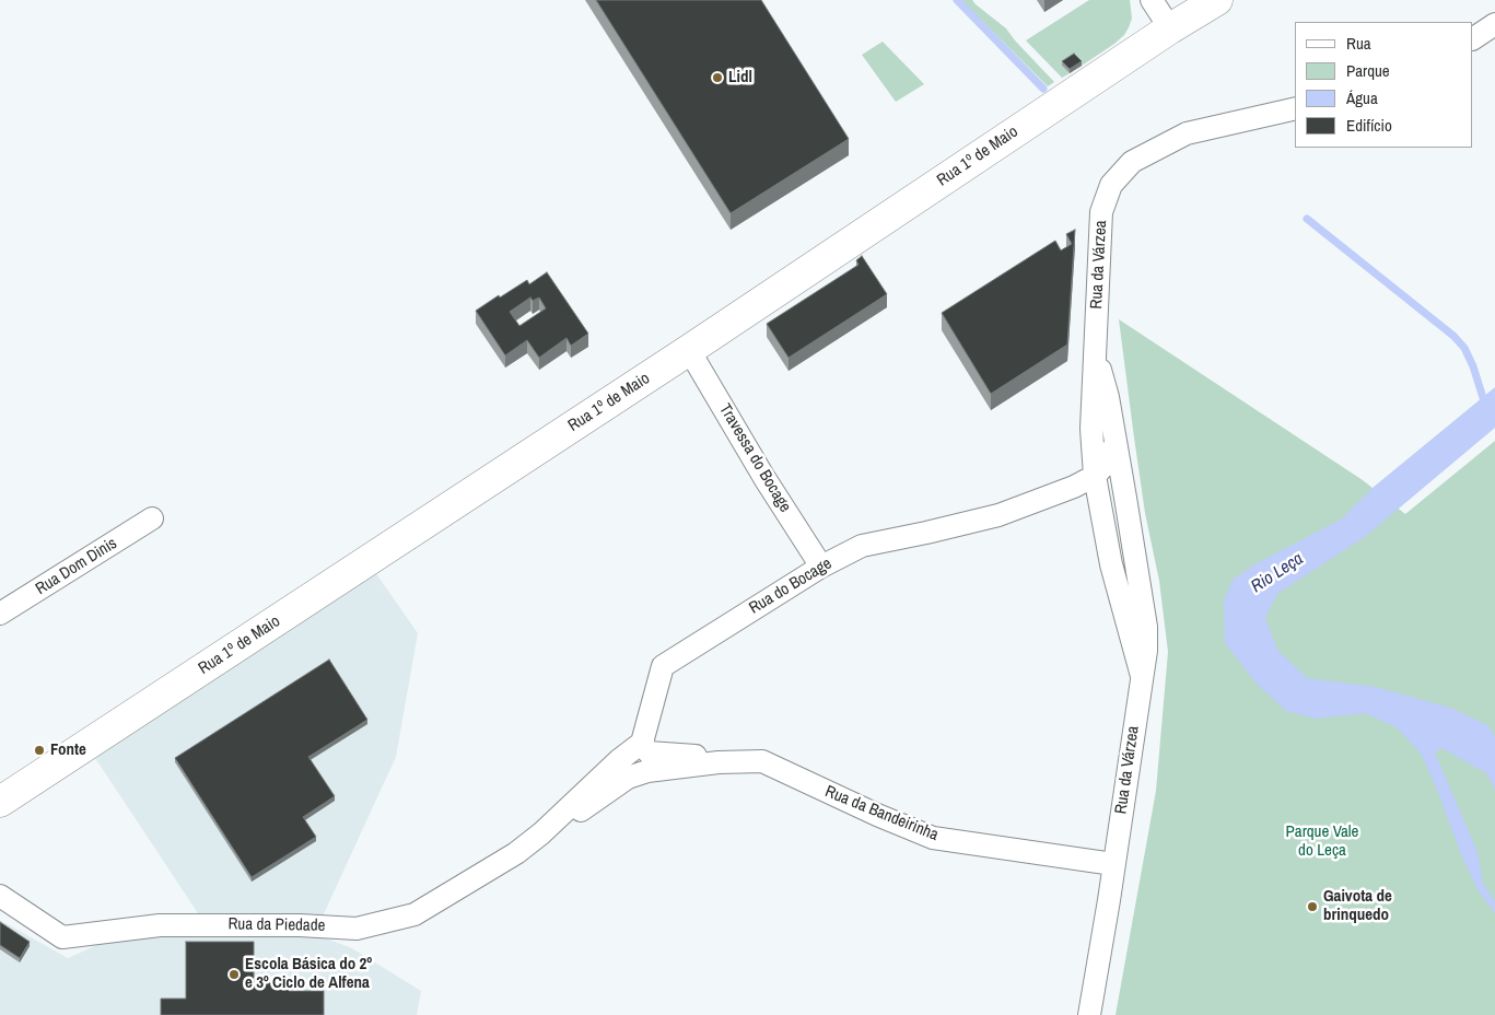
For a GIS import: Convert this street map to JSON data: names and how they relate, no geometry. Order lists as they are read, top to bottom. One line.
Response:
{"streets":{"main road":["Rua 1º de Maio"],"street":["Rua da Várzea","Travessa do Bocage","Rua Dom Dinis","Rua do Bocage","Rua da Bandeirinha","Rua da Piedade"]},"crossings":[["Rua 1º de Maio","Travessa do Bocage"],["Rua da Várzea","Rua do Bocage"],["Rua da Várzea","Rua da Bandeirinha"],["Travessa do Bocage","Rua do Bocage"],["Rua do Bocage","Rua da Bandeirinha"],["Rua da Bandeirinha","Rua da Piedade"]],"water":["Rio Leça"],"parks":["Parque Vale do Leça"],"places":["Lidl","Fonte","Gaivota de brinquedo","Escola Básica do 2º e 3º Ciclo de Alfena"],"legend":["Rua","Parque","Água","Edifício"]}
